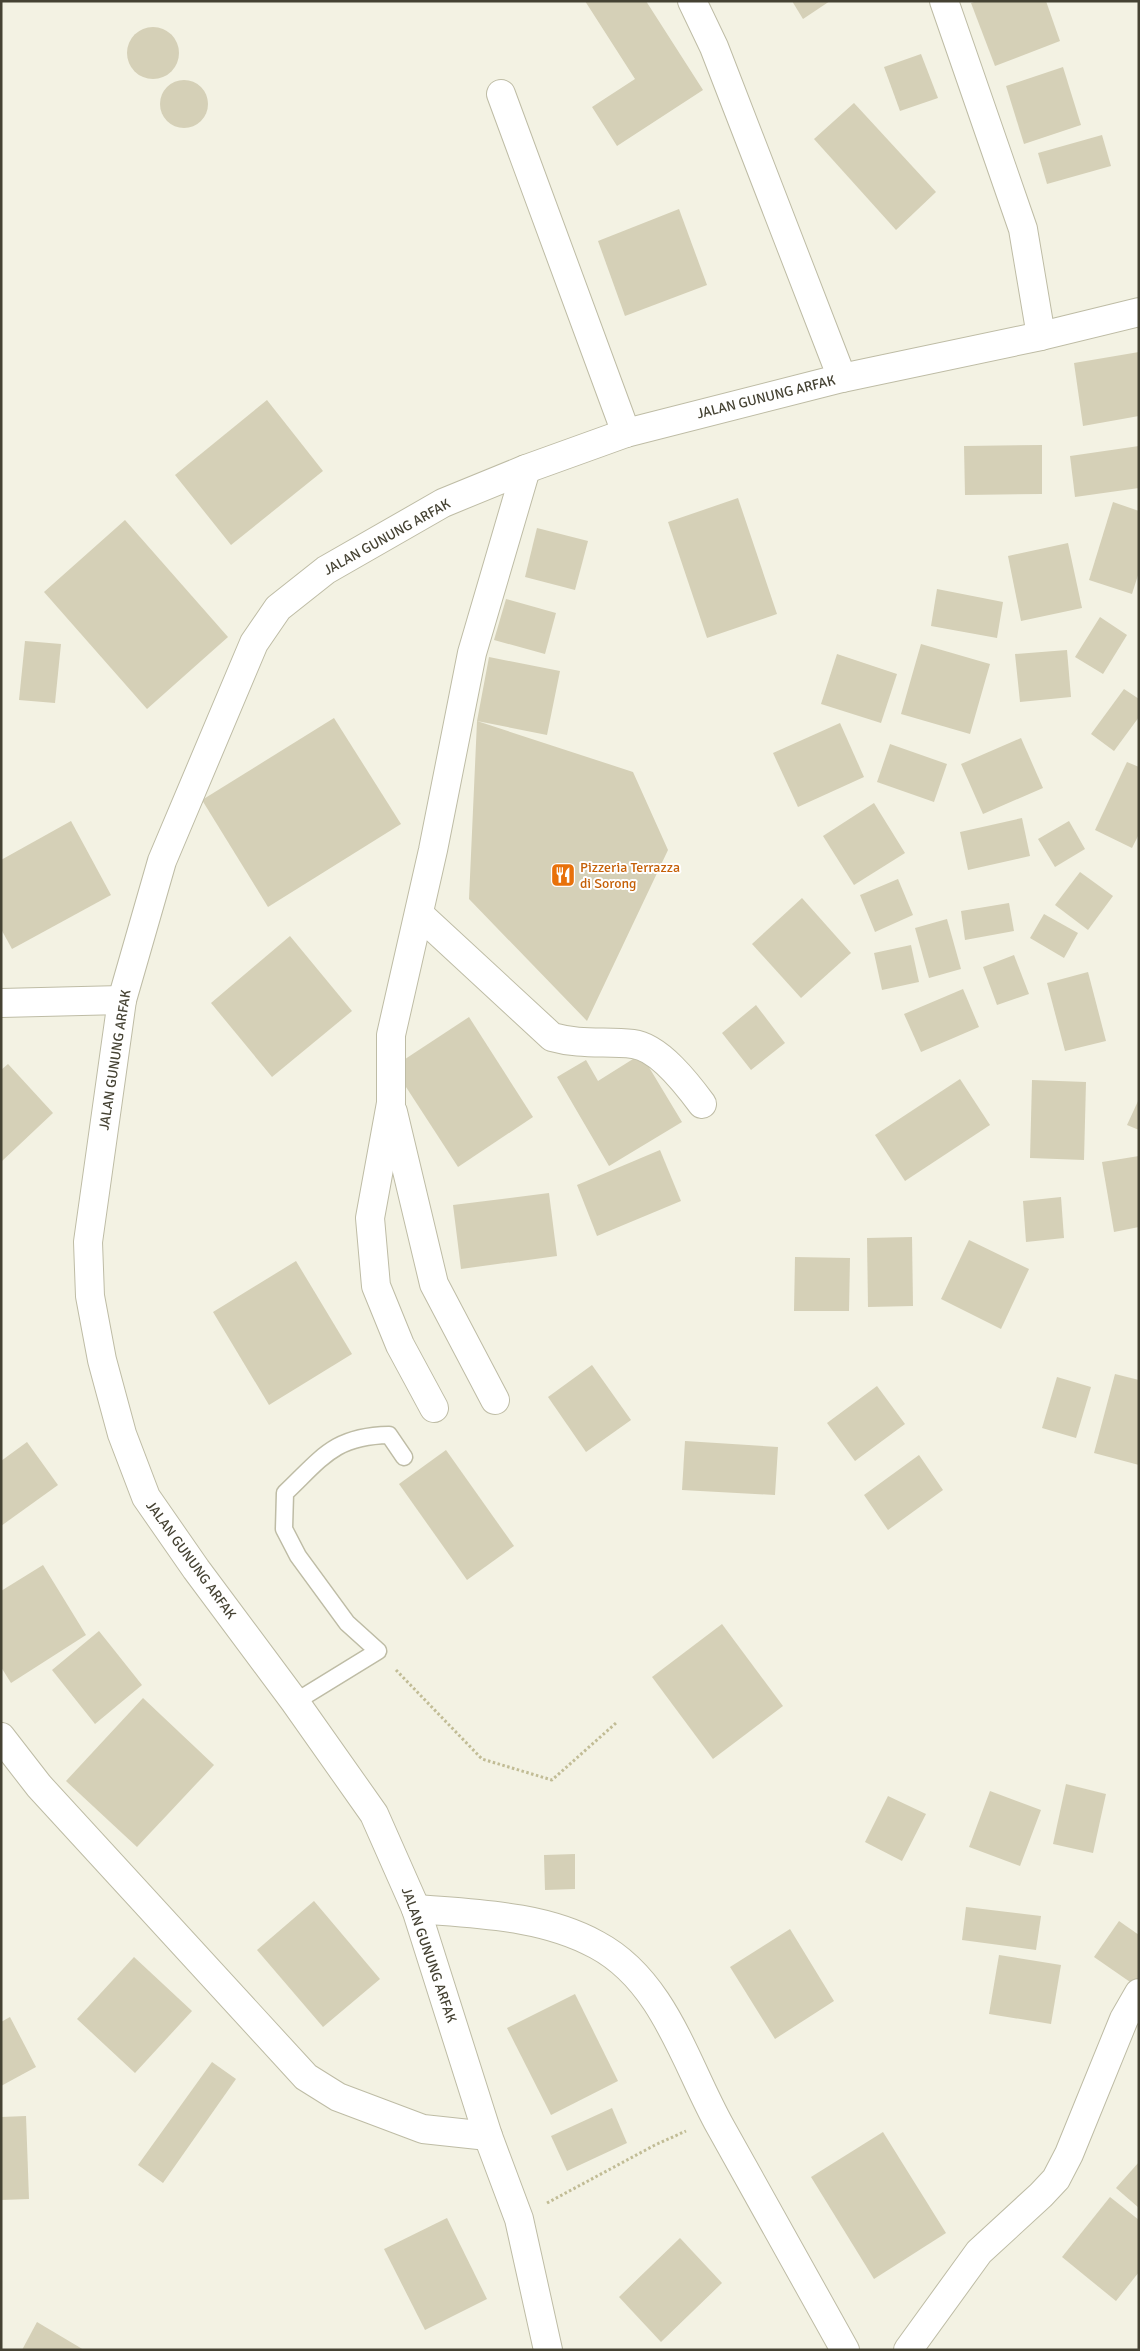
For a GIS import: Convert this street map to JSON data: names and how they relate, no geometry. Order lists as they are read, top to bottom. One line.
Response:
{"streets":{"street":["JALAN GUNUNG ARFAK"]},"places":{"restaurant":["Pizzeria Terrazza di Sorong"]}}
